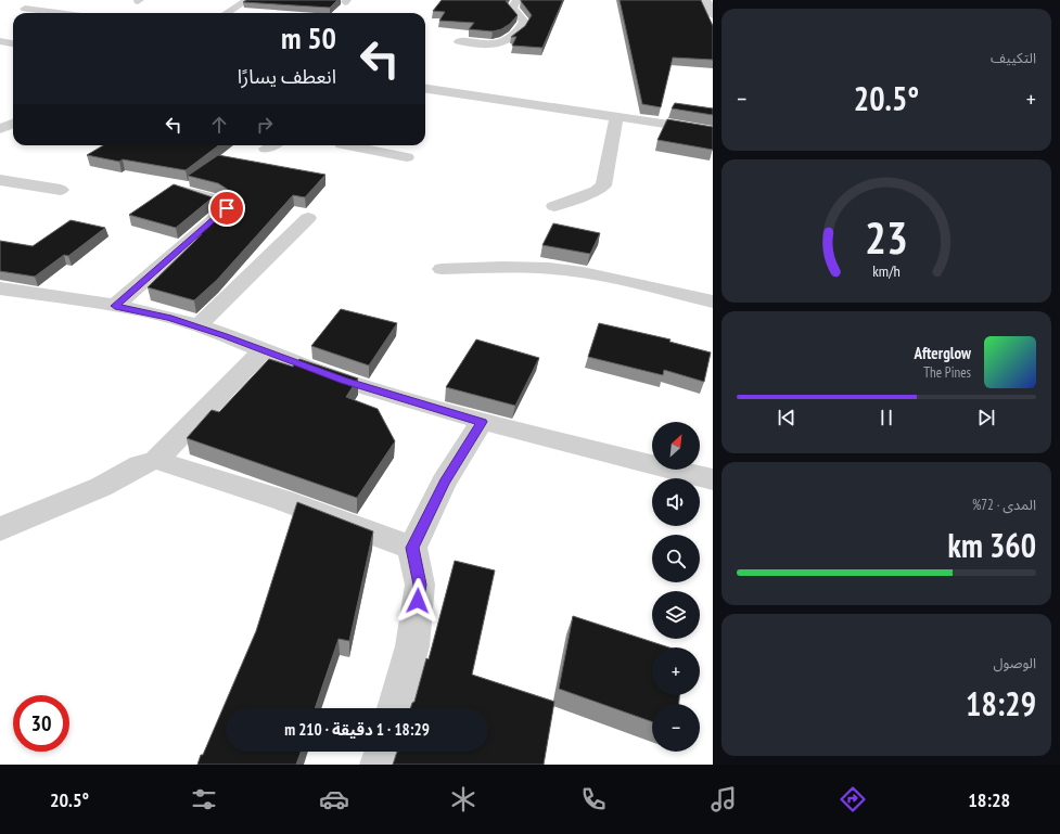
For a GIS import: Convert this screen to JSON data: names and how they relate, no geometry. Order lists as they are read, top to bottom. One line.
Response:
{"north":"top right","page":{"tile":["التكييف",["المدى · 72%","360 km"],["الوصول","18:29"]],"turn":["50 m","انعطف يسارًا"],"heat":["−","20.5°","+"],"song":["Afterglow","The Pines"],"map_buttons":["+","−"],"limit":"30","trip":"18:29 · 1 دقيقة · 210 m","tabs":["18:28","20.5°"],"gauge":["23","km/h"]}}
